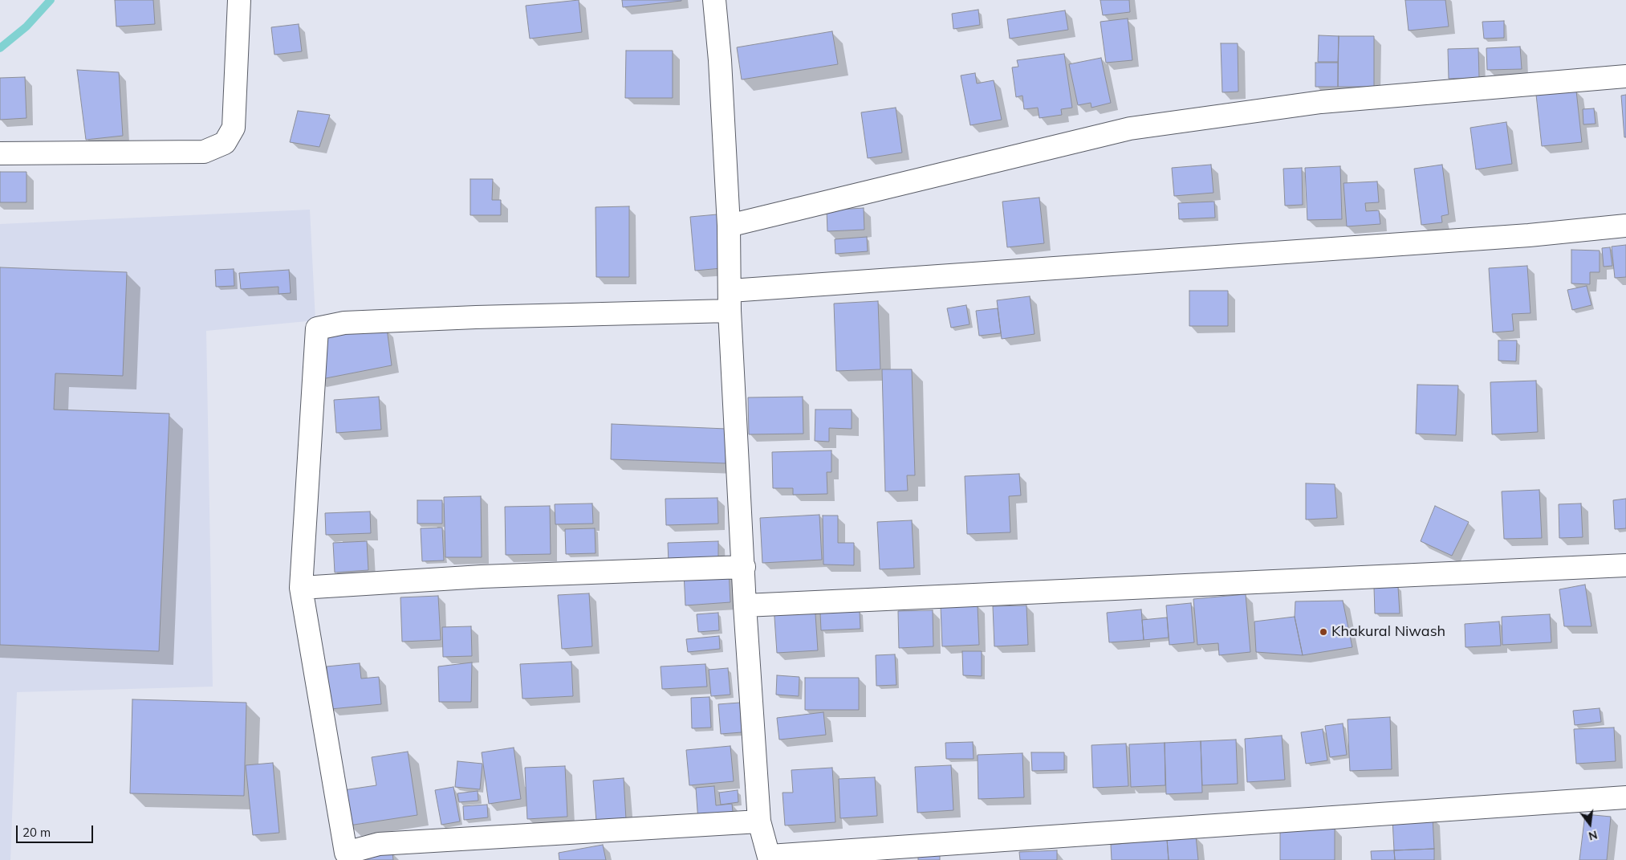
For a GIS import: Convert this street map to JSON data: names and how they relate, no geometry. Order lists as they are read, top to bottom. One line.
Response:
{"places":["Khakural Niwash"],"scale_bar":"20 m","north":"bottom"}
